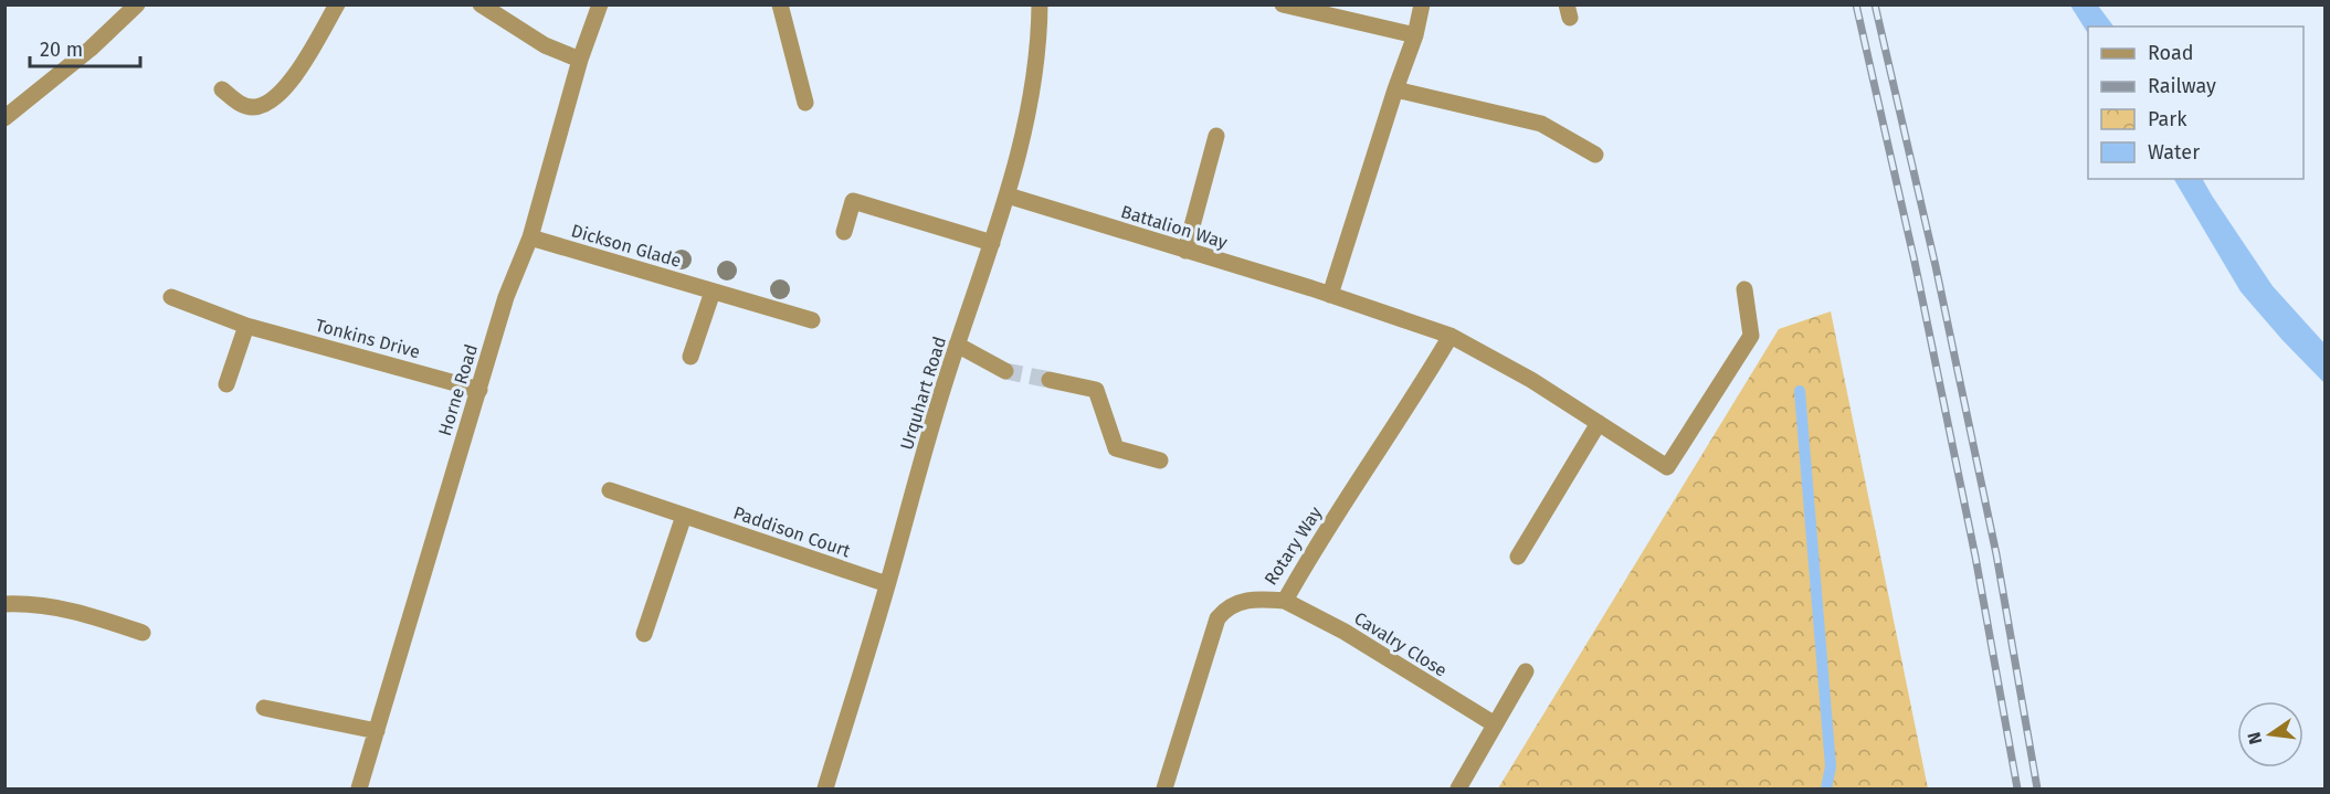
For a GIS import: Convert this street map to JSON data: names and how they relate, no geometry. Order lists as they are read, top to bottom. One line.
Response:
{"streets":{"street":["Battalion Way","Dickson Glade","Tonkins Drive","Horne Road","Urquhart Road","Paddison Court","Rotary Way","Cavalry Close"]},"crossings":[["Battalion Way","Urquhart Road"],["Battalion Way","Rotary Way"],["Dickson Glade","Horne Road"],["Tonkins Drive","Horne Road"],["Urquhart Road","Paddison Court"],["Rotary Way","Cavalry Close"]],"legend":["Road","Railway","Park","Water"],"scale_bar":"20 m","north":"left"}
